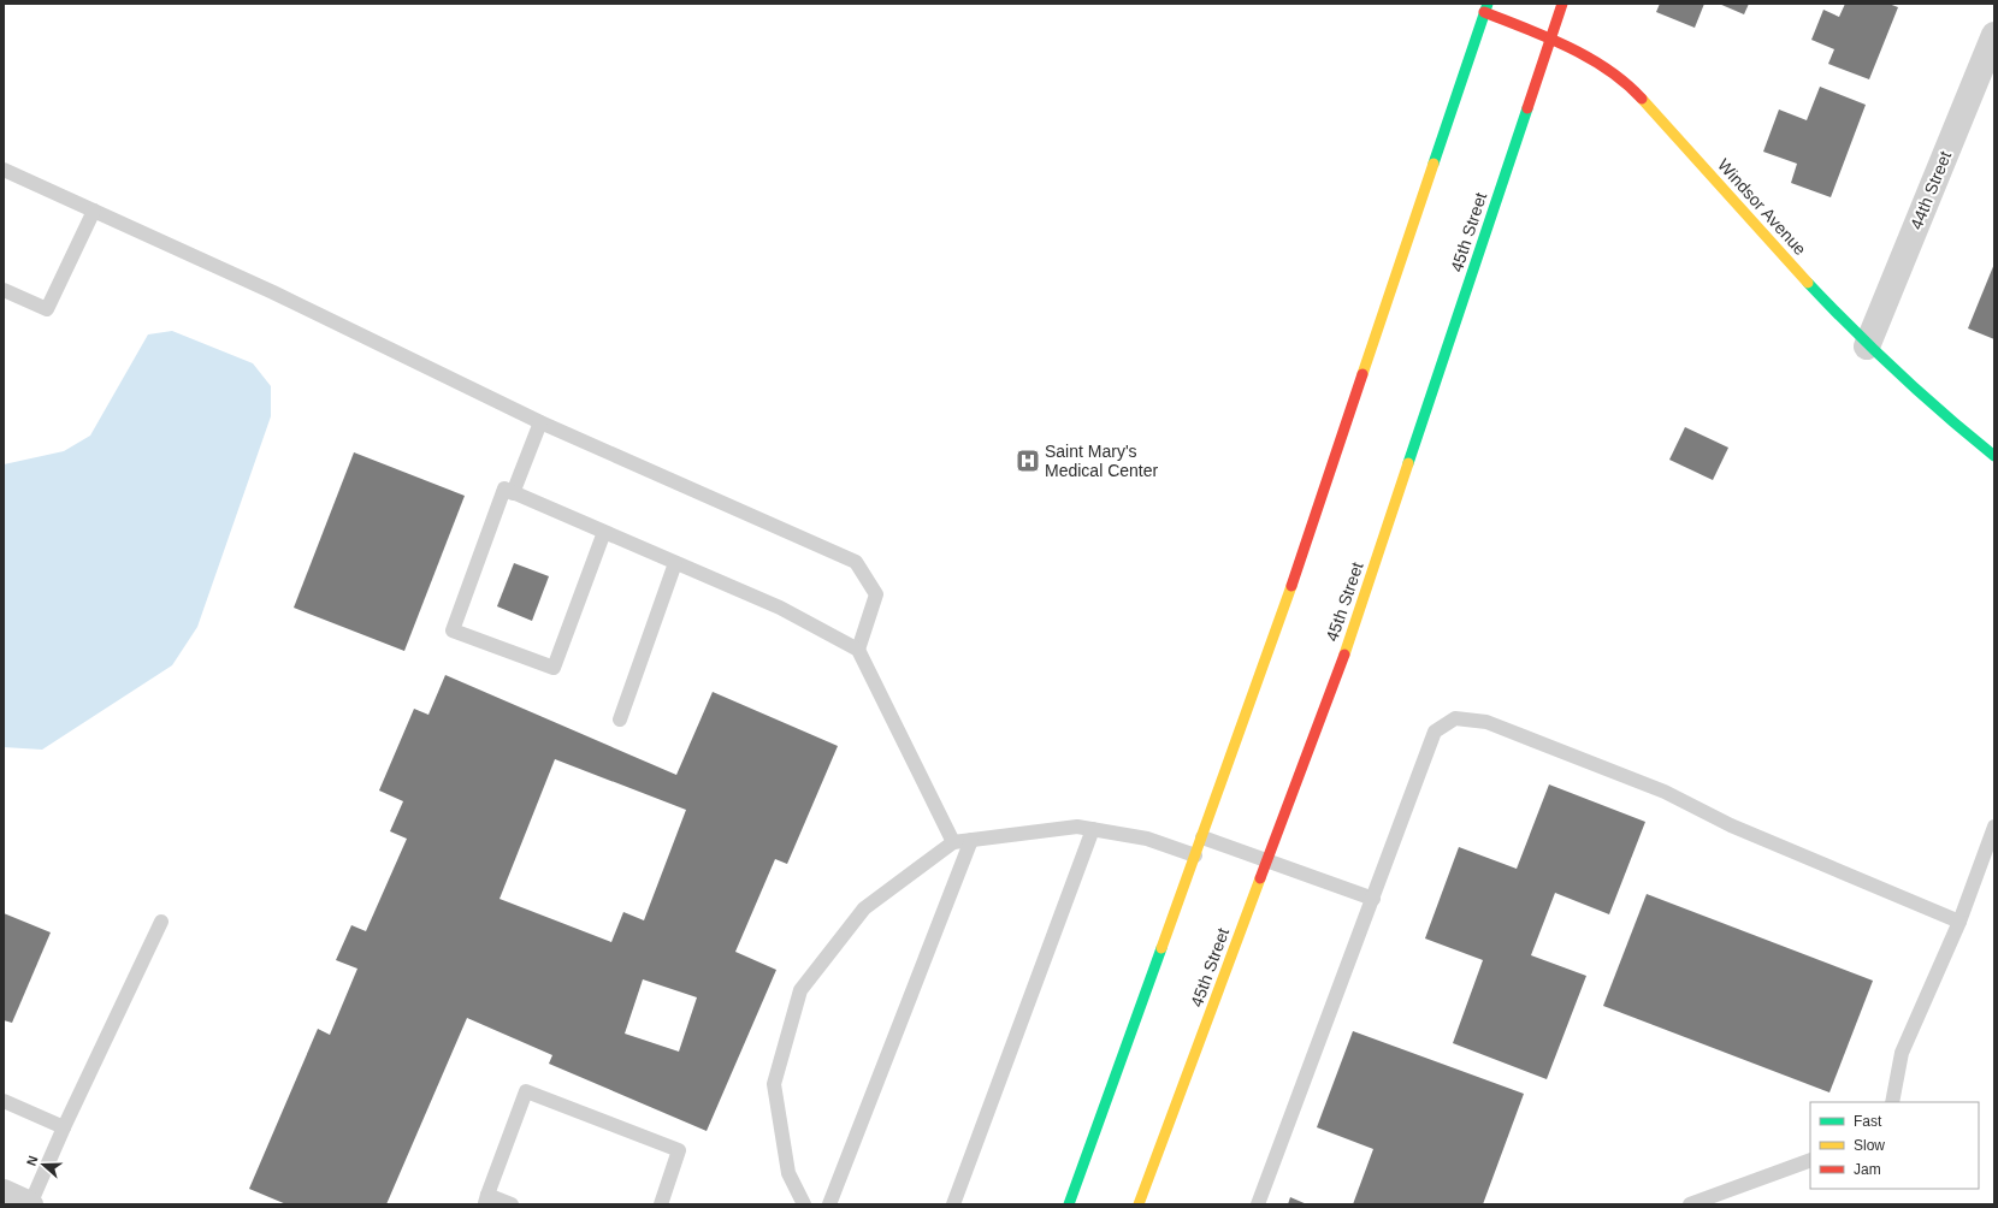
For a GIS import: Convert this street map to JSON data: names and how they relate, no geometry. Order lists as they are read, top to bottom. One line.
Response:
{"streets":{"main road":["Windsor Avenue","45th Street"],"street":["44th Street"]},"crossings":[["44th Street","Windsor Avenue"],["Windsor Avenue","45th Street"]],"places":{"hospital":["Saint Mary's Medical Center"]},"legend":["Fast","Slow","Jam"],"north":"left"}
